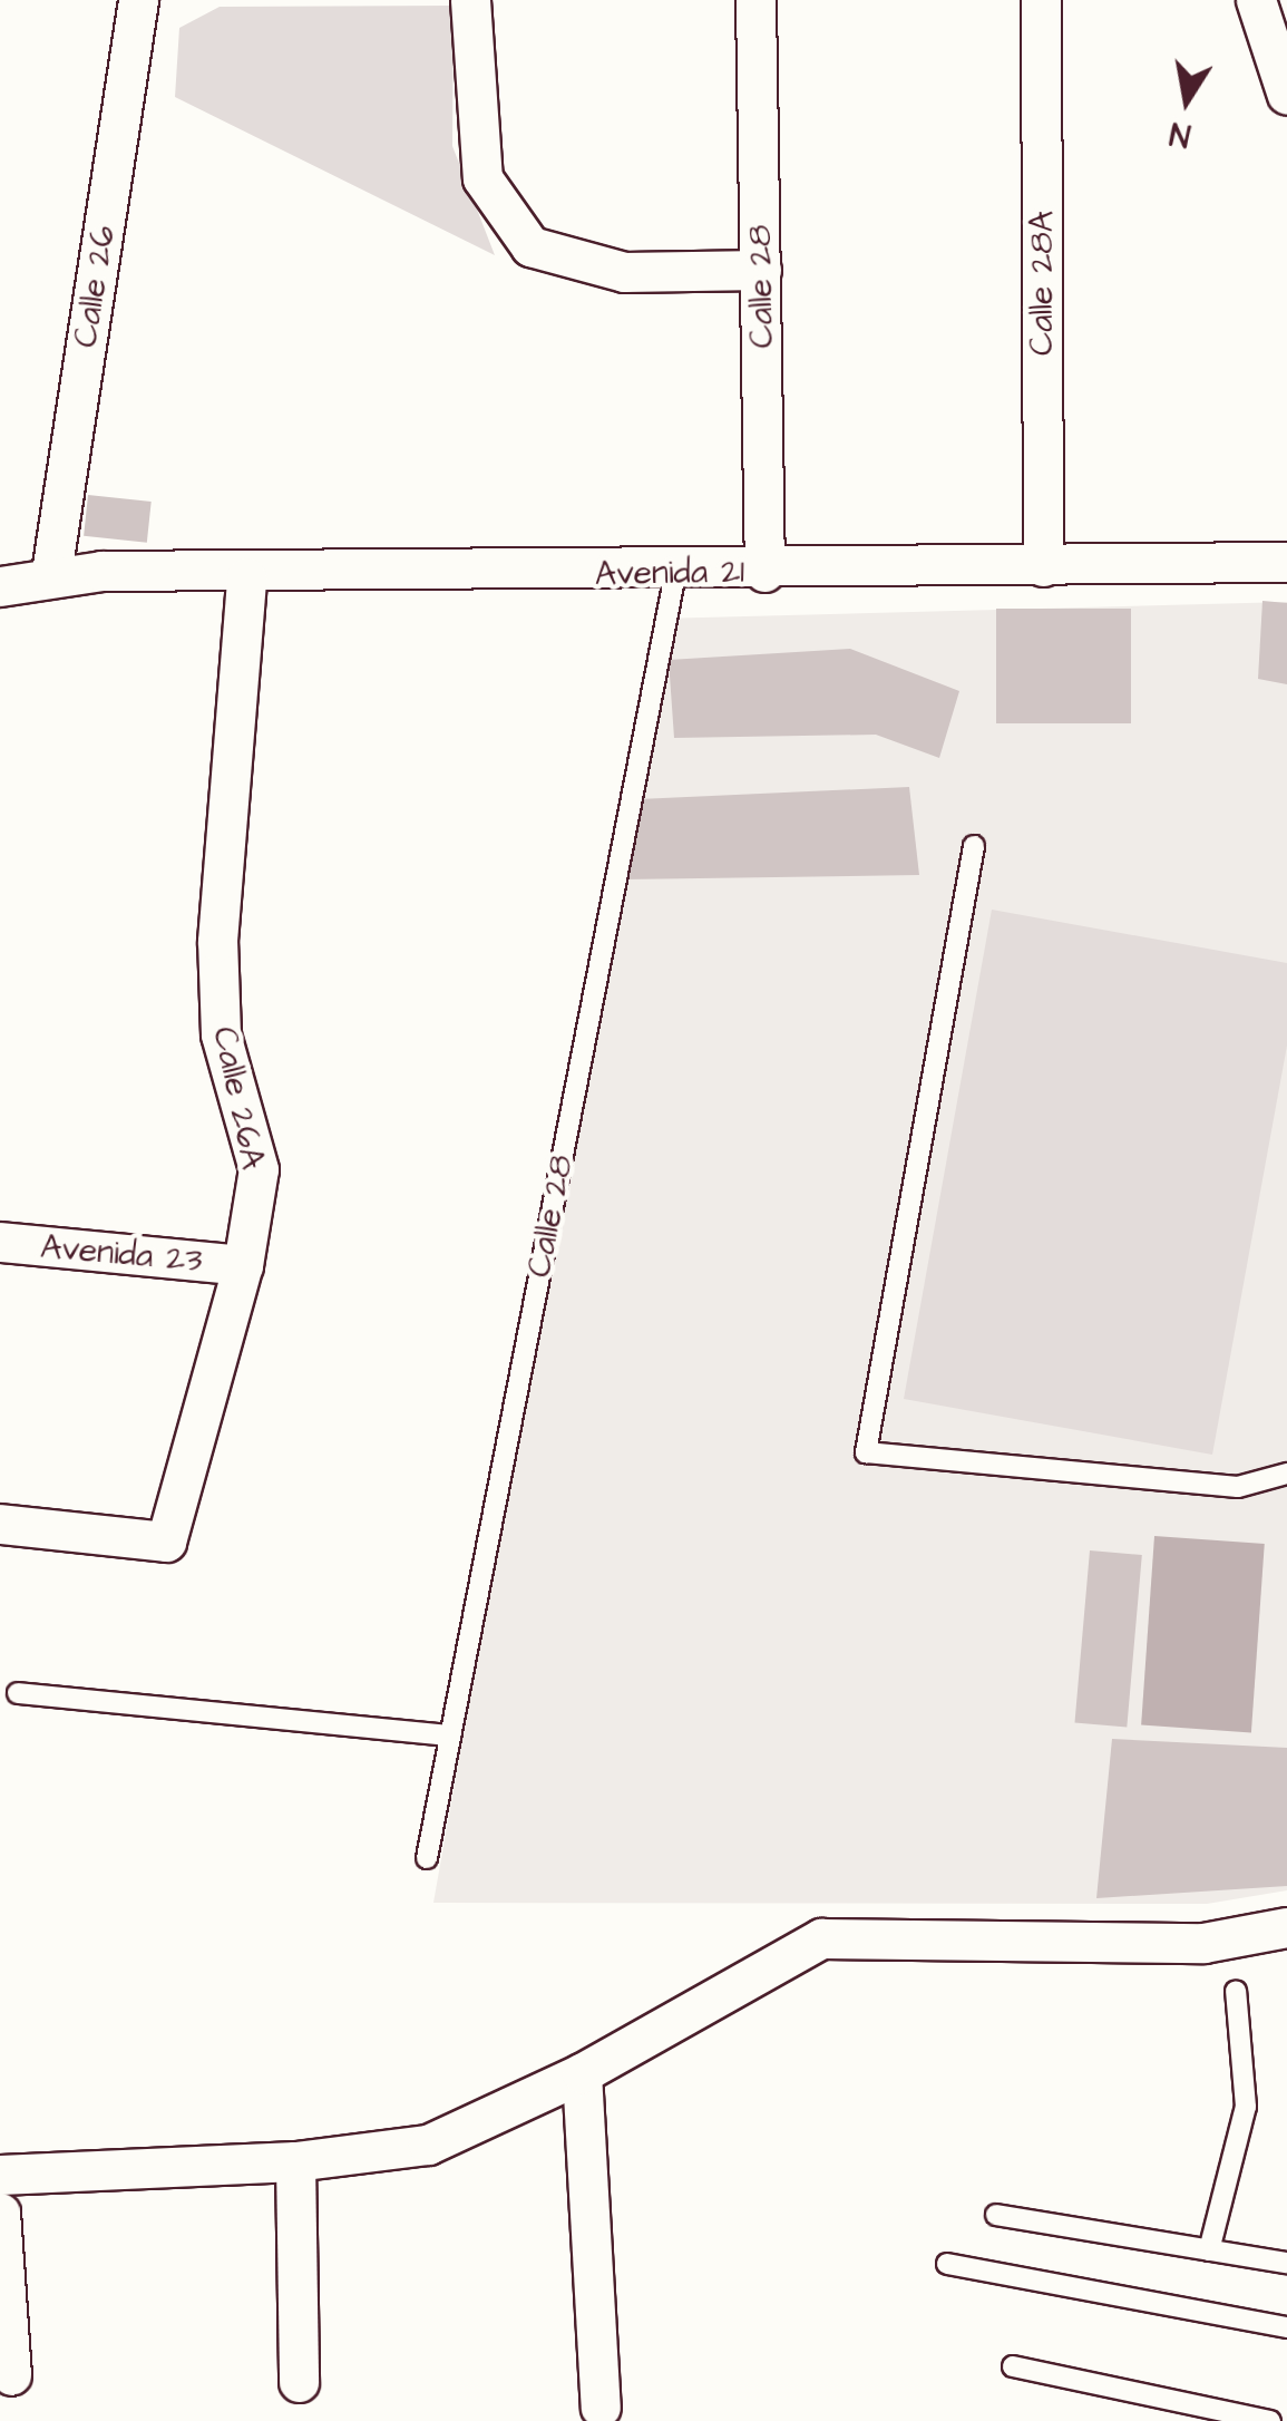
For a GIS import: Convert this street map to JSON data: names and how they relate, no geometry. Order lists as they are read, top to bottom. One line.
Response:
{"streets":{"street":["Calle 28A","Calle 26","Calle 28","Avenida 21","Calle 26A","Avenida 23"]},"crossings":[["Calle 28A","Avenida 21"],["Calle 26","Avenida 21"],["Calle 28","Avenida 21"],["Avenida 21","Calle 26A"],["Calle 26A","Avenida 23"]],"north":"bottom"}
